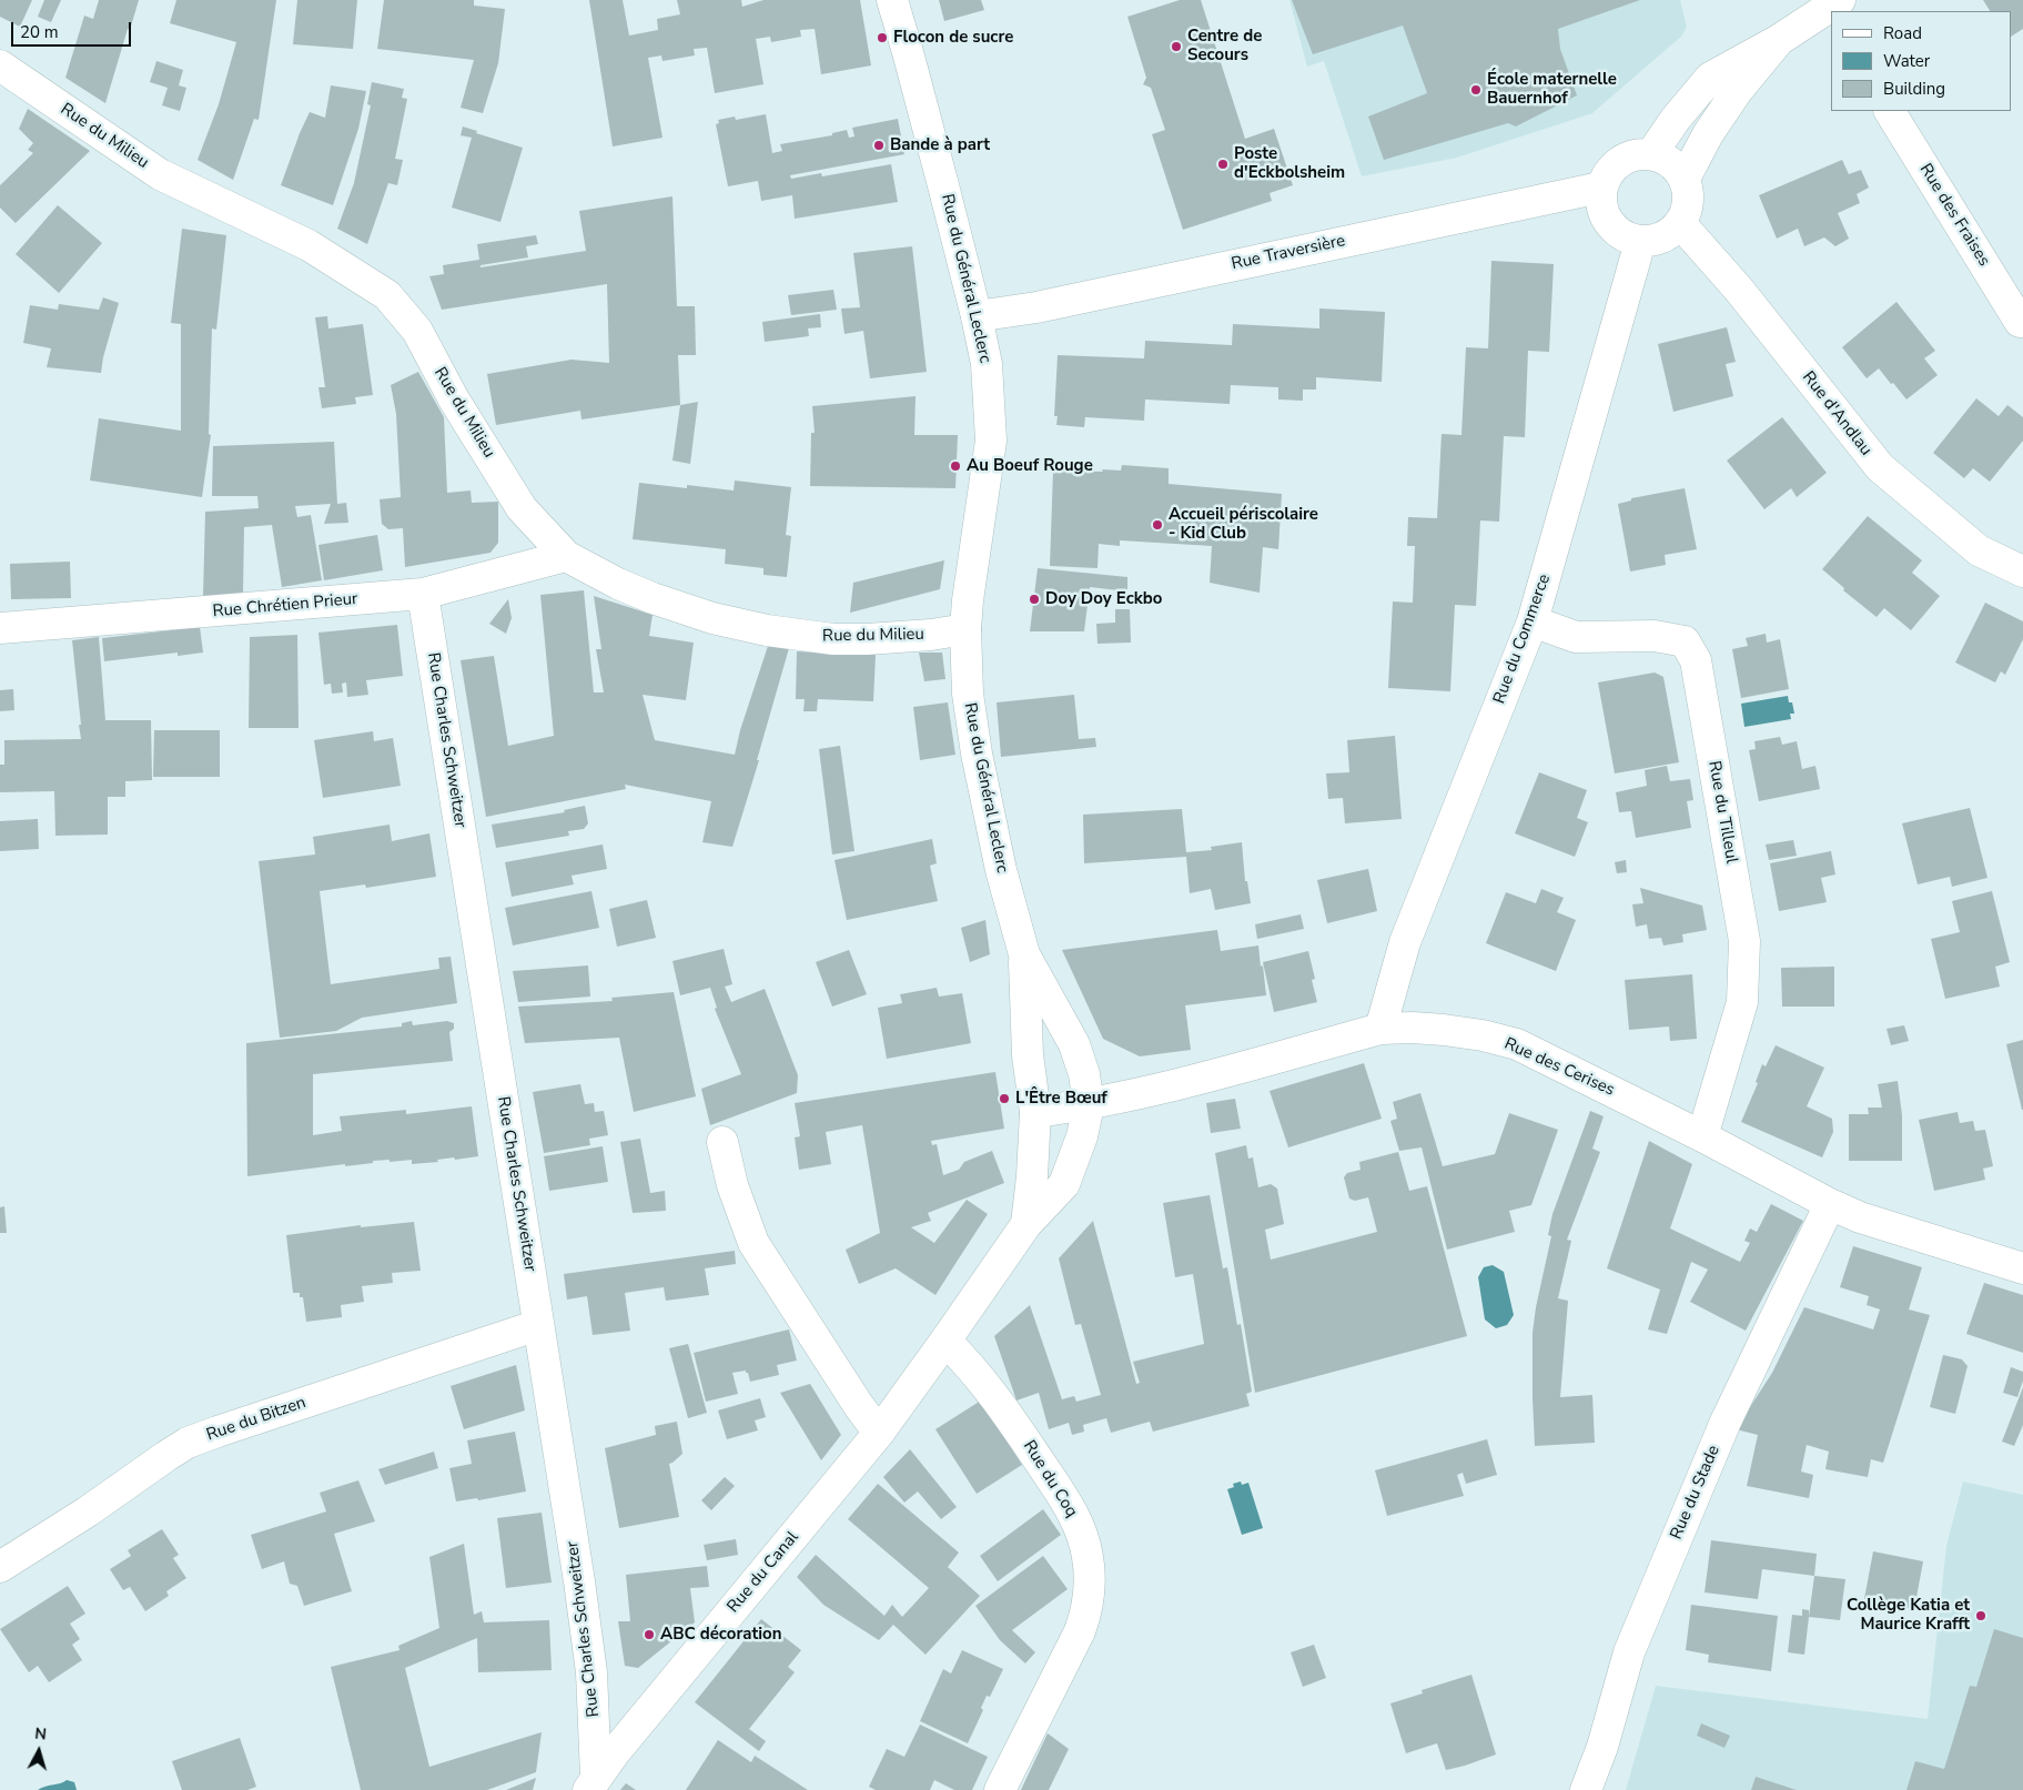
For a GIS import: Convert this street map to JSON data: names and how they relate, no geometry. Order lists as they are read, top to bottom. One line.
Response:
{"streets":{"street":["Rue du Milieu","Rue des Fraises","Rue Traversière","Rue du Général Leclerc","Rue d'Andlau","Rue Chrétien Prieur","Rue du Commerce","Rue Charles Schweitzer","Rue du Tilleul","Rue des Cerises","Rue du Bitzen","Rue du Coq","Rue du Stade","Rue du Canal"]},"crossings":[["Rue du Milieu","Rue du Général Leclerc"],["Rue du Milieu","Rue Chrétien Prieur"],["Rue Traversière","Rue du Général Leclerc"],["Rue Traversière","Rue d'Andlau"],["Rue Traversière","Rue du Commerce"],["Rue du Général Leclerc","Rue des Cerises"],["Rue du Général Leclerc","Rue du Canal"],["Rue d'Andlau","Rue du Commerce"],["Rue Chrétien Prieur","Rue Charles Schweitzer"],["Rue du Commerce","Rue du Tilleul"],["Rue du Commerce","Rue des Cerises"],["Rue Charles Schweitzer","Rue du Bitzen"],["Rue Charles Schweitzer","Rue du Canal"],["Rue du Tilleul","Rue des Cerises"],["Rue des Cerises","Rue du Stade"],["Rue des Cerises","Rue du Canal"],["Rue du Coq","Rue du Canal"]],"places":["Flocon de sucre","Centre de Secours","École maternelle Bauernhof","Bande à part","Poste d'Eckbolsheim","Au Boeuf Rouge","Accueil périscolaire - Kid Club","Doy Doy Eckbo","L'Être Bœuf","Collège Katia et Maurice Krafft","ABC décoration"],"legend":["Road","Water","Building"],"scale_bar":"20 m","north":"top"}
